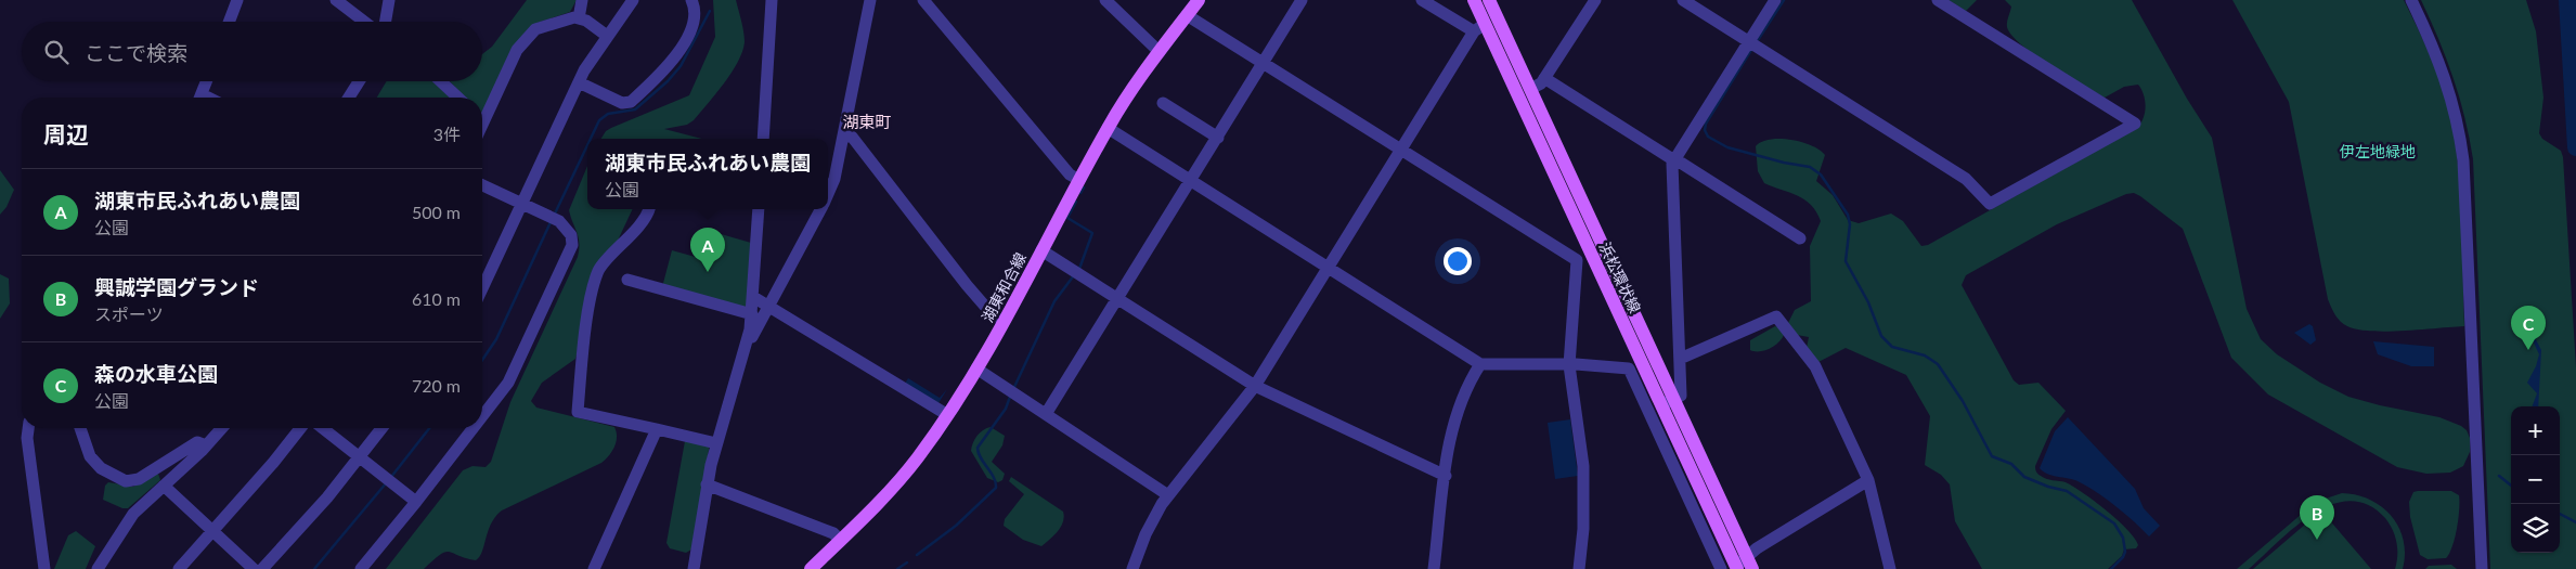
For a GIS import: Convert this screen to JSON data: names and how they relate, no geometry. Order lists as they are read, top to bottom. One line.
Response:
{"streets":{"main road":["浜松環状線","湖東和合線"]},"districts":["湖東町"],"parks":["伊左地緑地"],"page":{"search":"ここで検索","heading":["周辺","3件"],"popup":["湖東市民ふれあい農園","公園"],"list":[{"mark":"A","name":"湖東市民ふれあい農園","note":"公園","value":"500 m"},{"mark":"B","name":"興誠学園グランド","note":"スポーツ","value":"610 m"},{"mark":"C","name":"森の水車公園","note":"公園","value":"720 m"}],"pins":["A","C","B"],"map_buttons":["+","−"]}}
